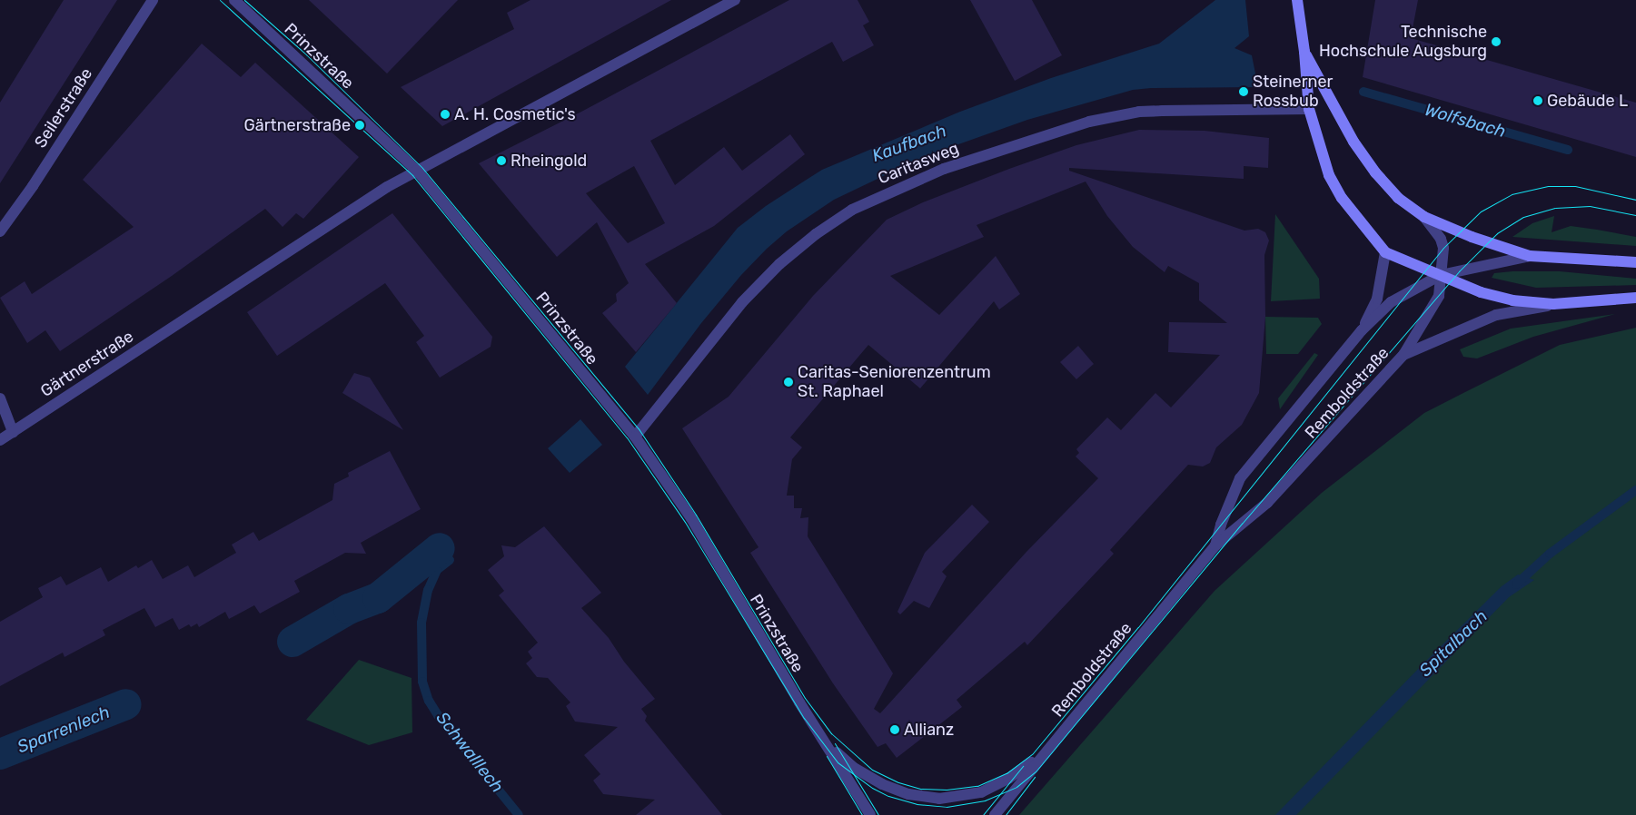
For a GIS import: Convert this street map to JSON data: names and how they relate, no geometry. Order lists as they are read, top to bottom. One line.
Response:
{"streets":{"street":["Prinzstraße","Seilerstraße","Caritasweg","Gärtnerstraße","Remboldstraße"]},"crossings":[["Prinzstraße","Caritasweg"],["Prinzstraße","Gärtnerstraße"],["Prinzstraße","Remboldstraße"]],"water":["Wolfsbach","Kaufbach","Spitalbach","Sparrenlech","Schwalllech"],"places":["Technische Hochschule Augsburg","Steinerner Rossbub","Gebäude L","A. H. Cosmetic's","Gärtnerstraße","Rheingold","Caritas-Seniorenzentrum St. Raphael","Allianz"]}
